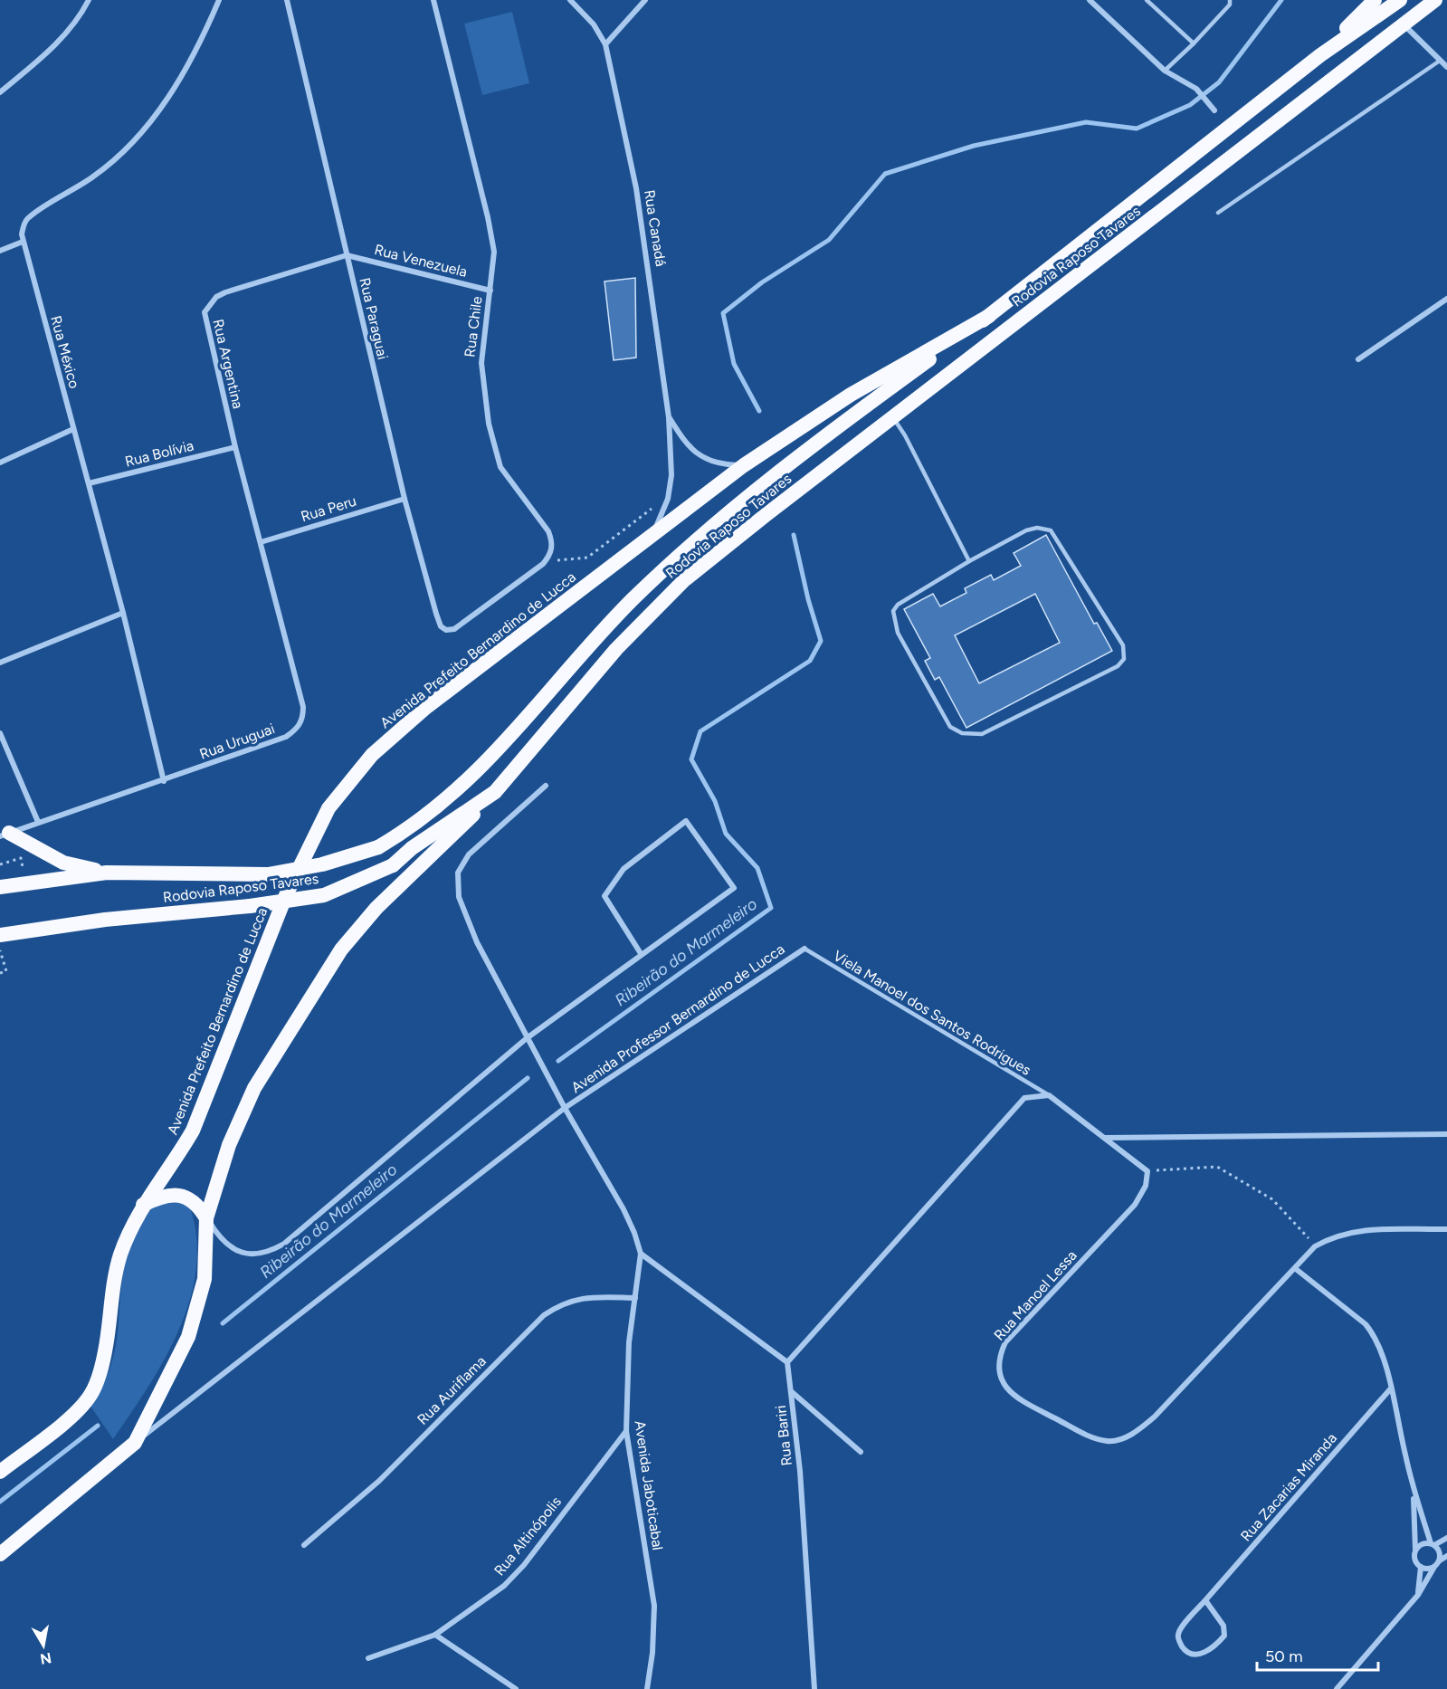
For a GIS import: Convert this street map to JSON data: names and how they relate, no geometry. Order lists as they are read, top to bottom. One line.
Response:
{"streets":{"highway":["Rodovia Raposo Tavares","Avenida Prefeito Bernardino de Lucca"],"street":["Rua Canadá","Rua Venezuela","Rua Paraguai","Rua Chile","Rua México","Rua Argentina","Rua Bolívia","Rua Peru","Rua Uruguai","Avenida Professor Bernardino de Lucca","Rua Manoel Lessa","Rua Auriflama","Rua Bariri","Avenida Jaboticabal","Rua Zacarias Miranda","Rua Altinópolis"],"lane":["Viela Manoel dos Santos Rodrigues"]},"crossings":[["Rua Canadá","Avenida Prefeito Bernardino de Lucca"],["Rodovia Raposo Tavares","Avenida Prefeito Bernardino de Lucca"],["Rua Venezuela","Rua Paraguai"],["Rua Venezuela","Rua Chile"],["Rua Venezuela","Rua Argentina"],["Rua Paraguai","Rua Chile"],["Rua Paraguai","Rua Argentina"],["Rua Paraguai","Rua Peru"],["Rua México","Rua Bolívia"],["Rua México","Rua Uruguai"],["Rua Argentina","Rua Bolívia"],["Rua Argentina","Rua Uruguai"],["Rua Bolívia","Rua Uruguai"],["Rua Peru","Rua Uruguai"],["Viela Manoel dos Santos Rodrigues","Avenida Professor Bernardino de Lucca"],["Avenida Professor Bernardino de Lucca","Avenida Jaboticabal"],["Rua Auriflama","Avenida Jaboticabal"],["Avenida Jaboticabal","Rua Altinópolis"]],"water":["Ribeirão do Marmeleiro"],"scale_bar":"50 m","north":"bottom"}
